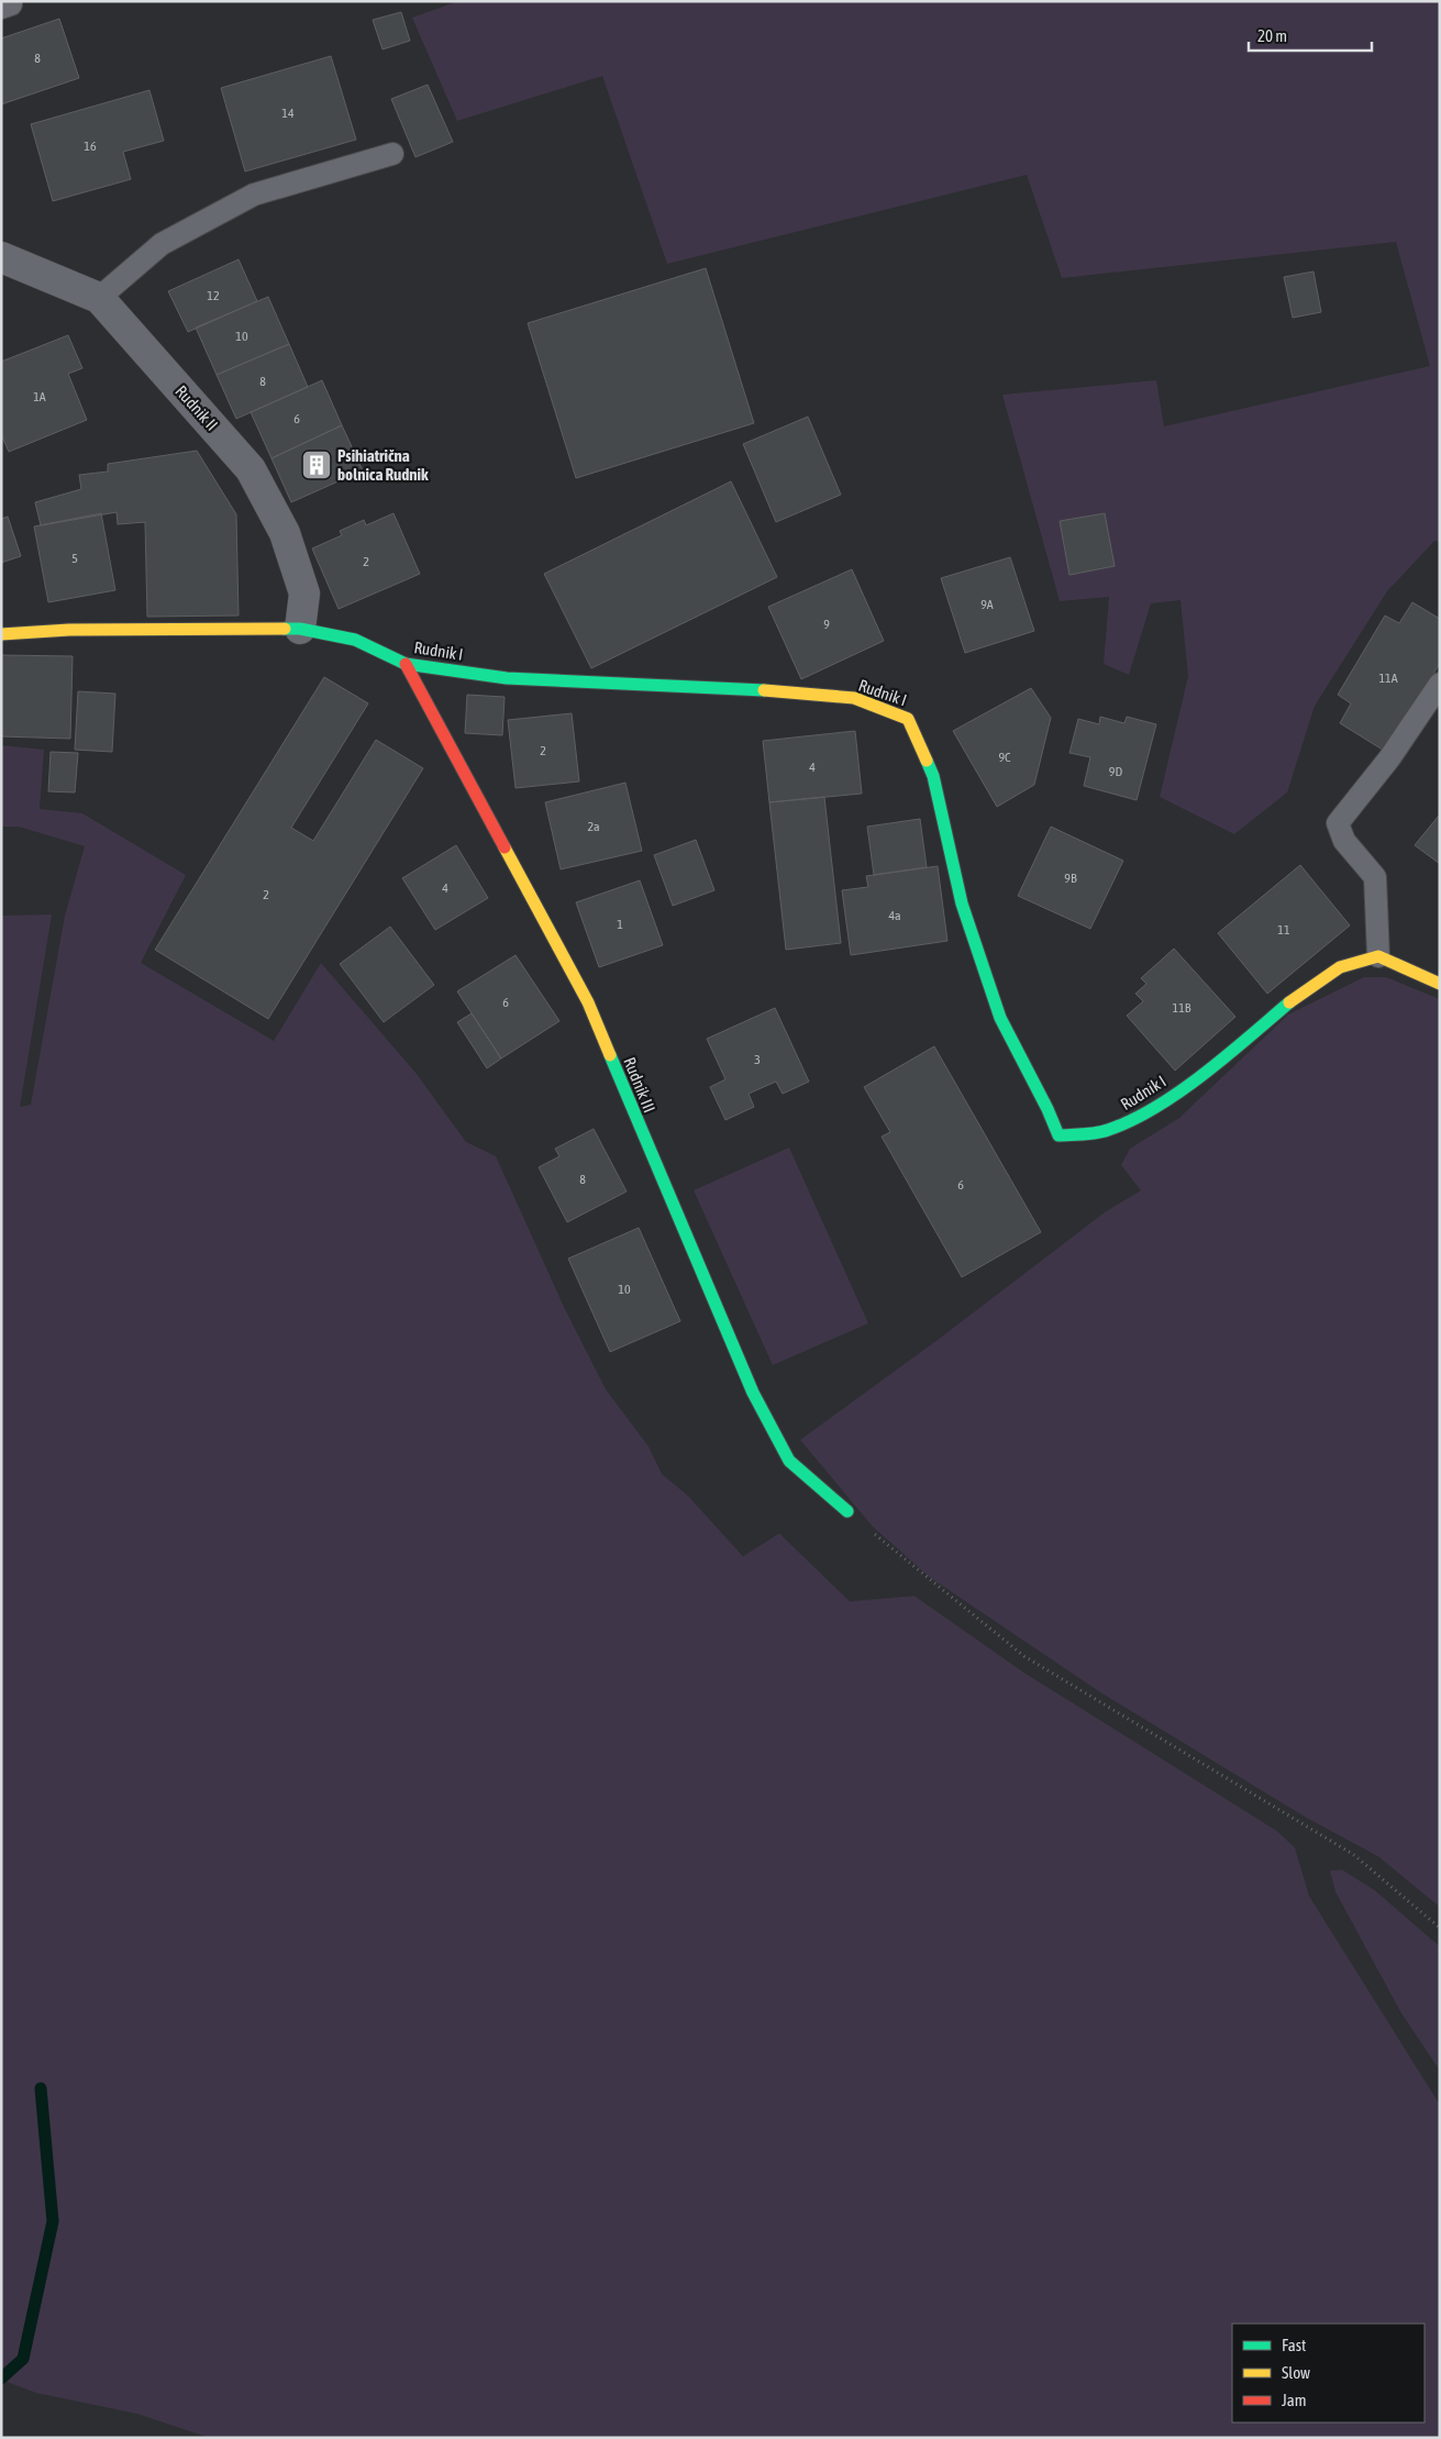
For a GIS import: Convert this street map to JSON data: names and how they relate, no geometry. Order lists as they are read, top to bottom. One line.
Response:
{"streets":{"street":["Rudnik II","Rudnik I","Rudnik III"]},"crossings":[["Rudnik II","Rudnik I"],["Rudnik I","Rudnik III"]],"places":{"building":["Psihiatrična bolnica Rudnik"]},"house_numbers":["8","14","16","12","10","8","1A","6","5","2","9A","9","11A","2","9C","4","9D","2a","9B","4","2","4a","1","11","6","11B","3","8","6","10"],"legend":["Fast","Slow","Jam"],"scale_bar":"20 m"}
